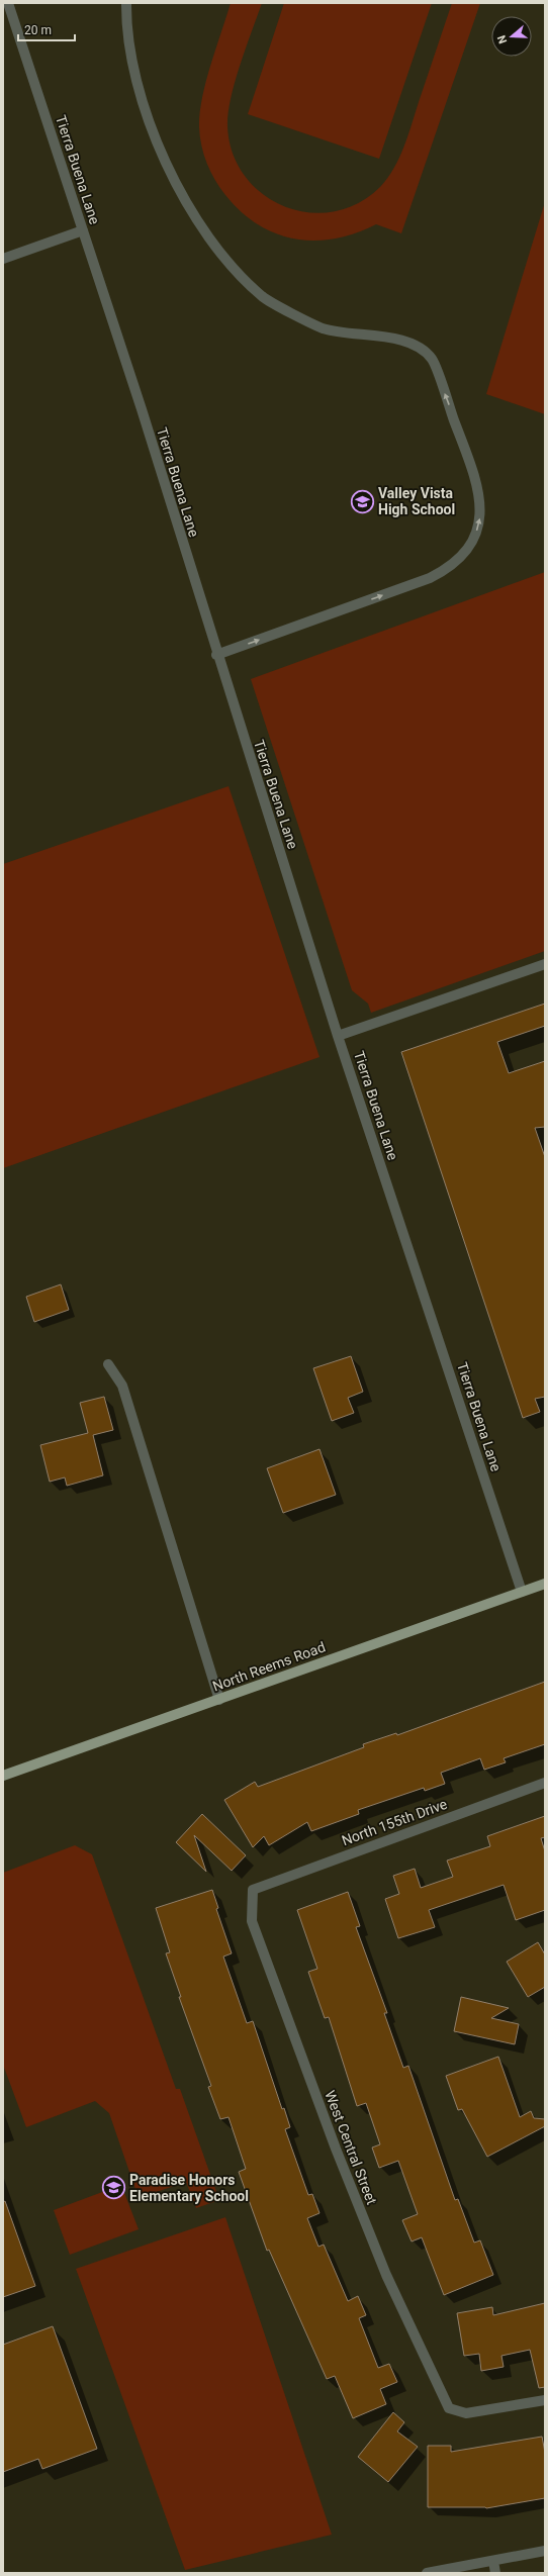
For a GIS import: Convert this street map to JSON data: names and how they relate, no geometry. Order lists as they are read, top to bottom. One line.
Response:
{"streets":{"main road":["North Reems Road"],"street":["Tierra Buena Lane","North 155th Drive","West Central Street"]},"crossings":[["Tierra Buena Lane","North Reems Road"],["North 155th Drive","West Central Street"]],"places":{"school or university":["Valley Vista High School","Paradise Honors Elementary School"]},"scale_bar":"20 m","north":"left"}
